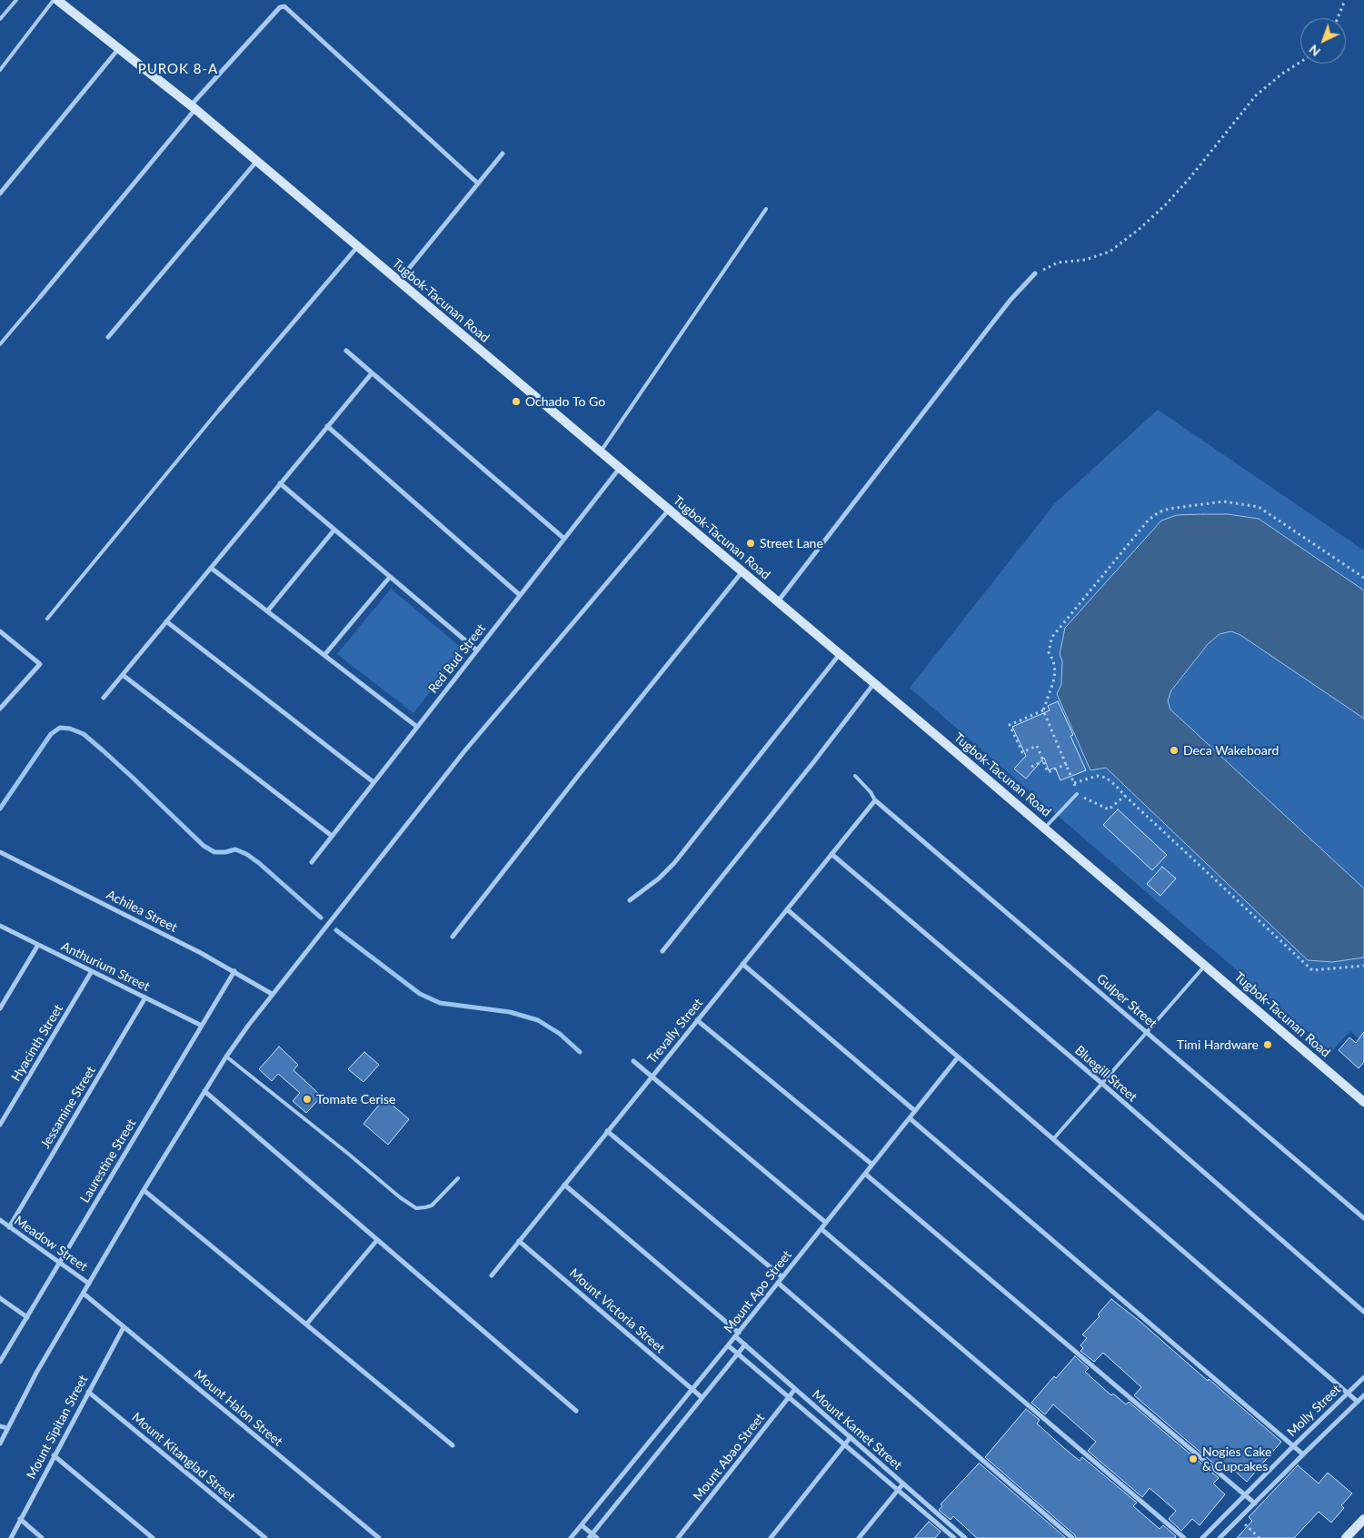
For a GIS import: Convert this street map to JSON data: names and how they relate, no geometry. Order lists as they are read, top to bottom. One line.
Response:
{"streets":{"street":["Tugbok-Tacunan Road","Red Bud Street","Achilea Street","Anthurium Street","Gulper Street","Trevally Street","Hyacinth Street","Bluegill Street","Jessamine Street","Laurestine Street","Meadow Street","Mount Apo Street","Mount Victoria Street","Mount Halon Street","Molly Street","Mount Sipitan Street","Mount Kamet Street","Mount Kitanglad Street","Mount Abao Street"]},"crossings":[["Tugbok-Tacunan Road","Red Bud Street"],["Achilea Street","Laurestine Street"],["Anthurium Street","Hyacinth Street"],["Anthurium Street","Jessamine Street"],["Anthurium Street","Laurestine Street"],["Gulper Street","Trevally Street"],["Trevally Street","Bluegill Street"],["Trevally Street","Mount Victoria Street"],["Trevally Street","Mount Kamet Street"],["Jessamine Street","Meadow Street"],["Laurestine Street","Meadow Street"],["Mount Apo Street","Mount Victoria Street"],["Mount Apo Street","Mount Kamet Street"],["Mount Halon Street","Mount Sipitan Street"],["Mount Sipitan Street","Mount Kitanglad Street"],["Mount Kamet Street","Mount Abao Street"]],"districts":["PUROK 8-A"],"places":["Ochado To Go","Street Lane","Deca Wakeboard","Timi Hardware","Tomate Cerise","Nogies Cake & Cupcakes"],"north":"bottom left"}
